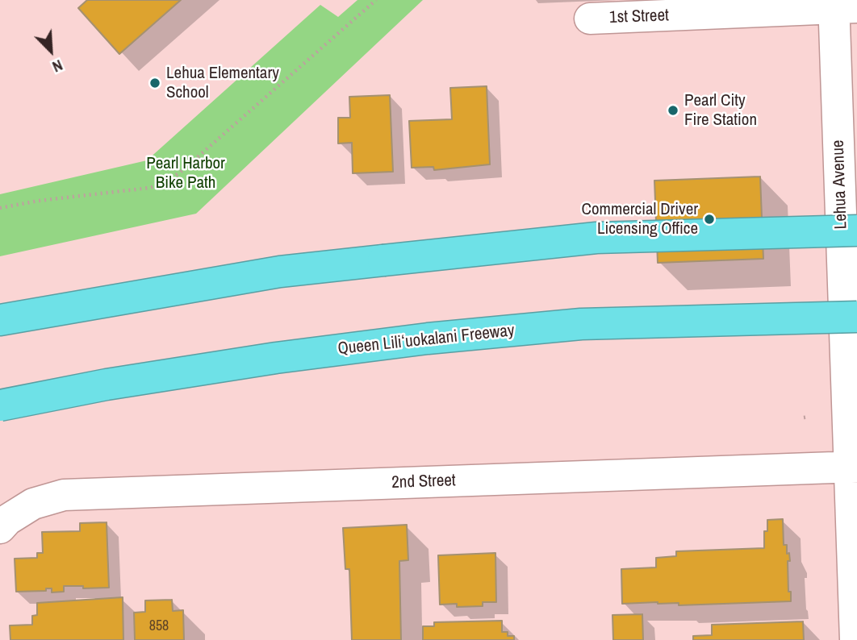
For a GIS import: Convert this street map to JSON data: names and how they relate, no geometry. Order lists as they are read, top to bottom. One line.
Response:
{"streets":{"highway":["Queen Liliʻuokalani Freeway"],"street":["1st Street","Lehua Avenue","2nd Street"]},"crossings":[["1st Street","Lehua Avenue"],["Lehua Avenue","2nd Street"]],"parks":["Pearl Harbor Bike Path"],"places":["Lehua Elementary School","Pearl City Fire Station","Commercial Driver Licensing Office"],"house_numbers":["858"],"north":"bottom right"}
